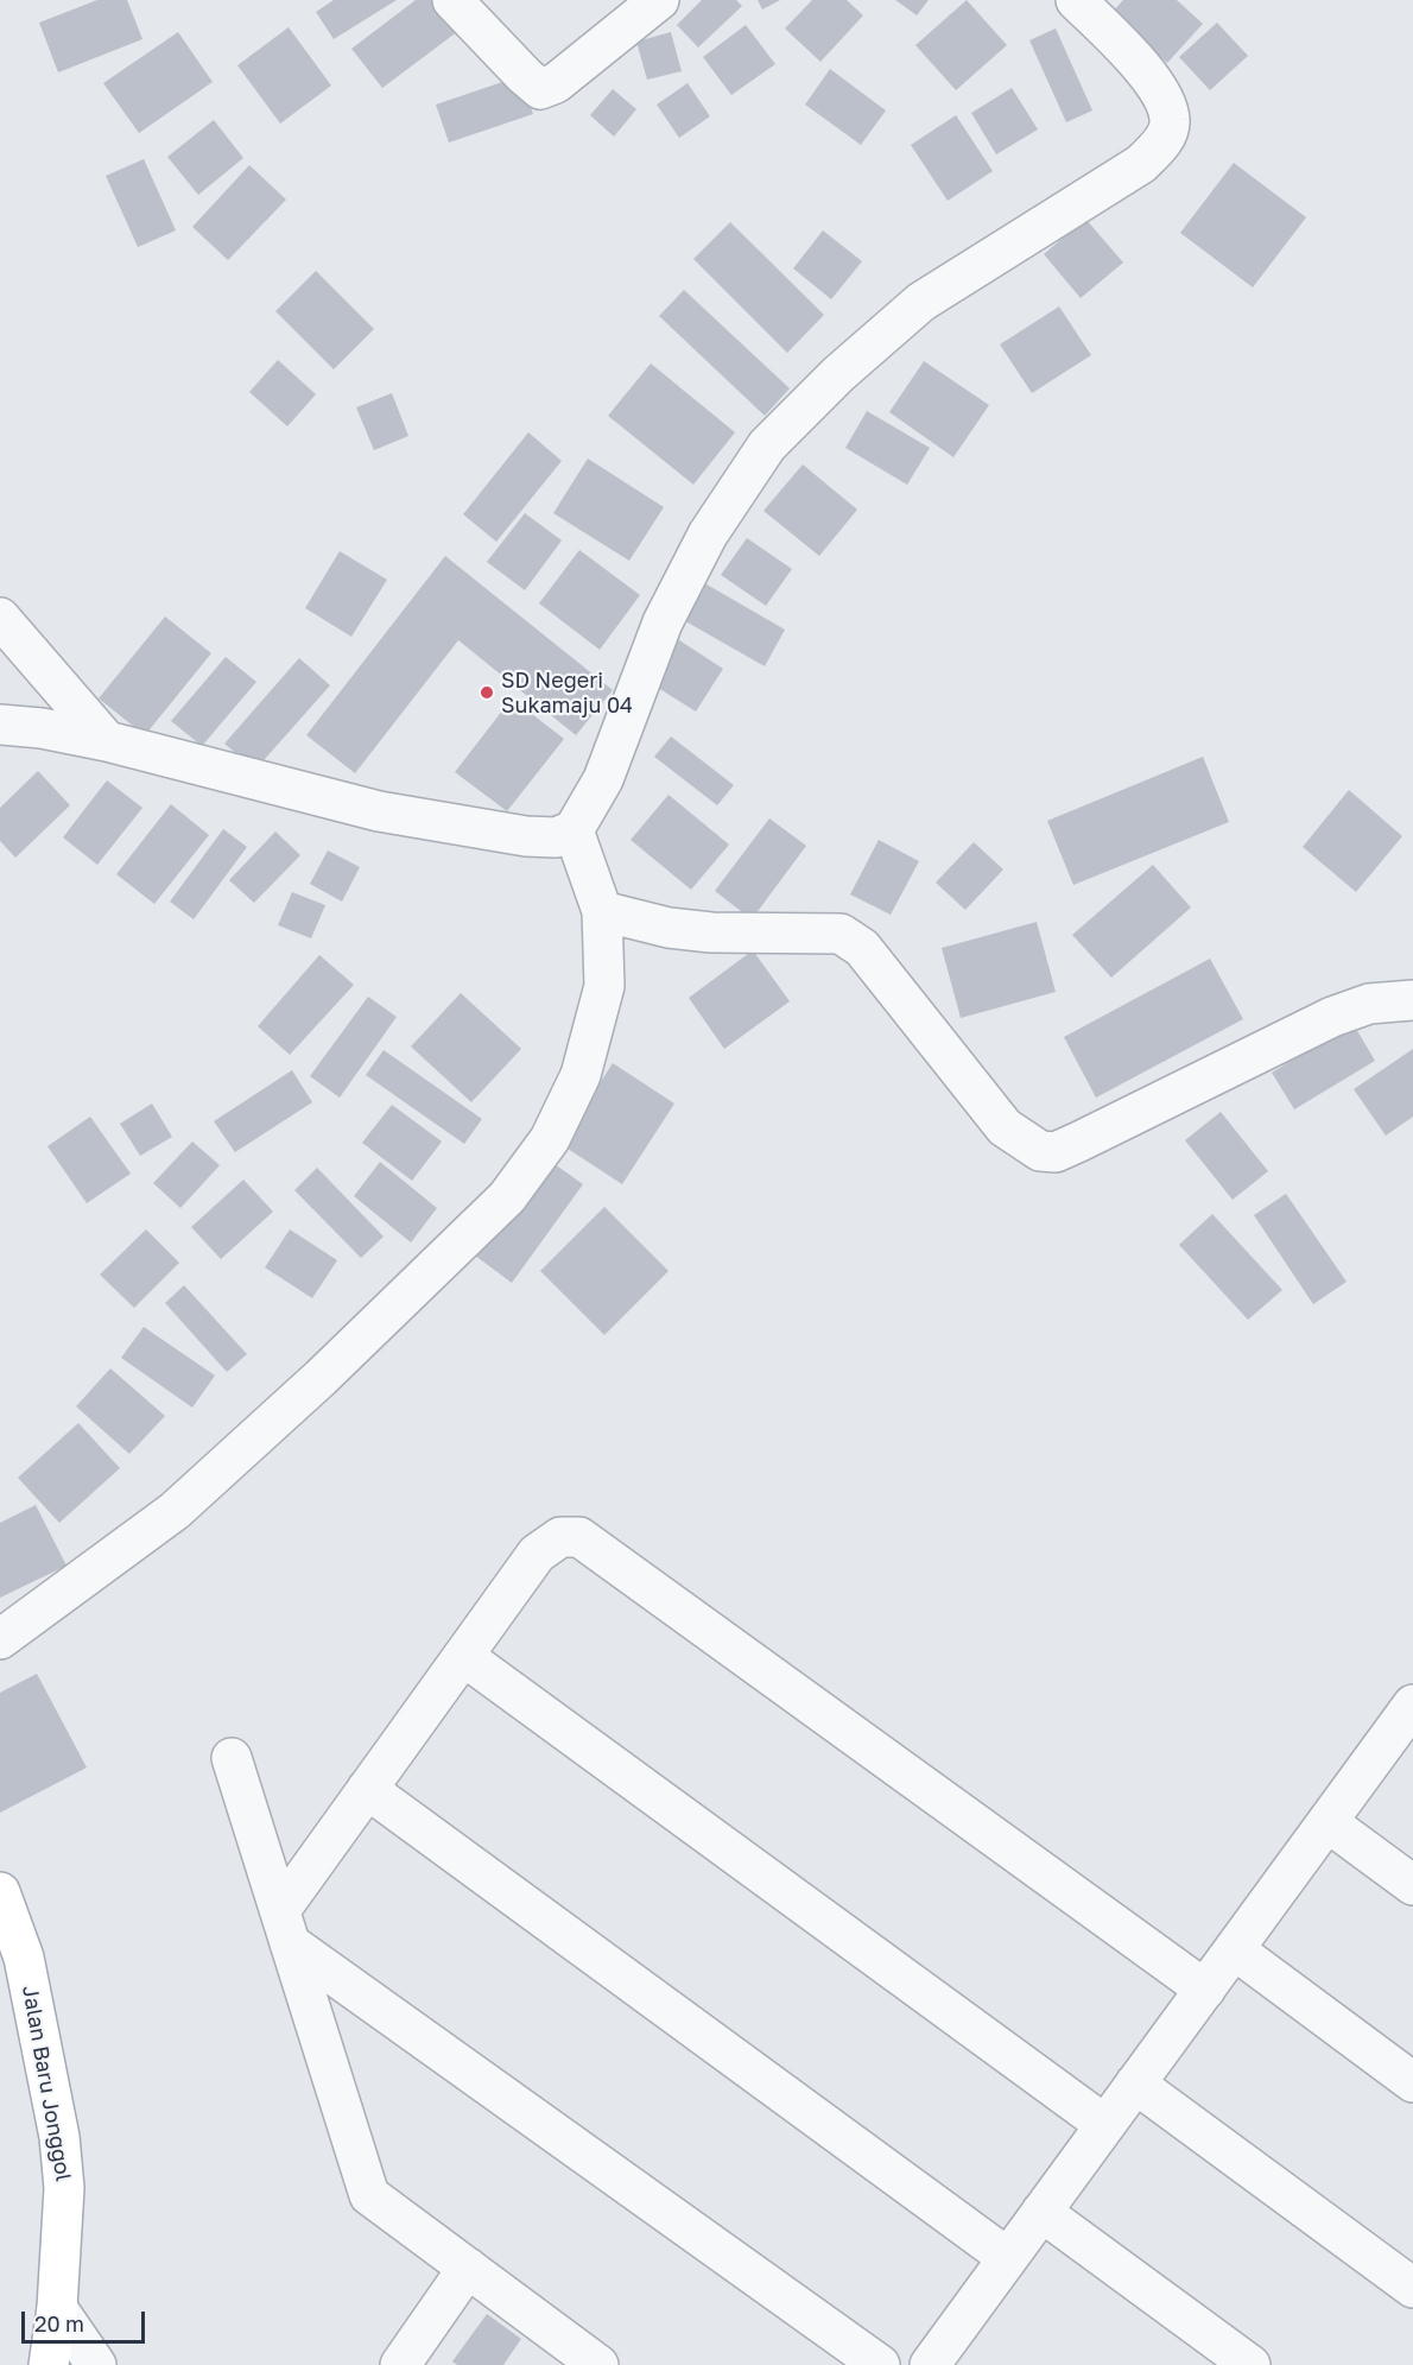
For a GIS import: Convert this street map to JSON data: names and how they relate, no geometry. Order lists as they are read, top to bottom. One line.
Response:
{"streets":{"main road":["Jalan Baru Jonggol"]},"places":["SD Negeri Sukamaju 04"],"scale_bar":"20 m"}
